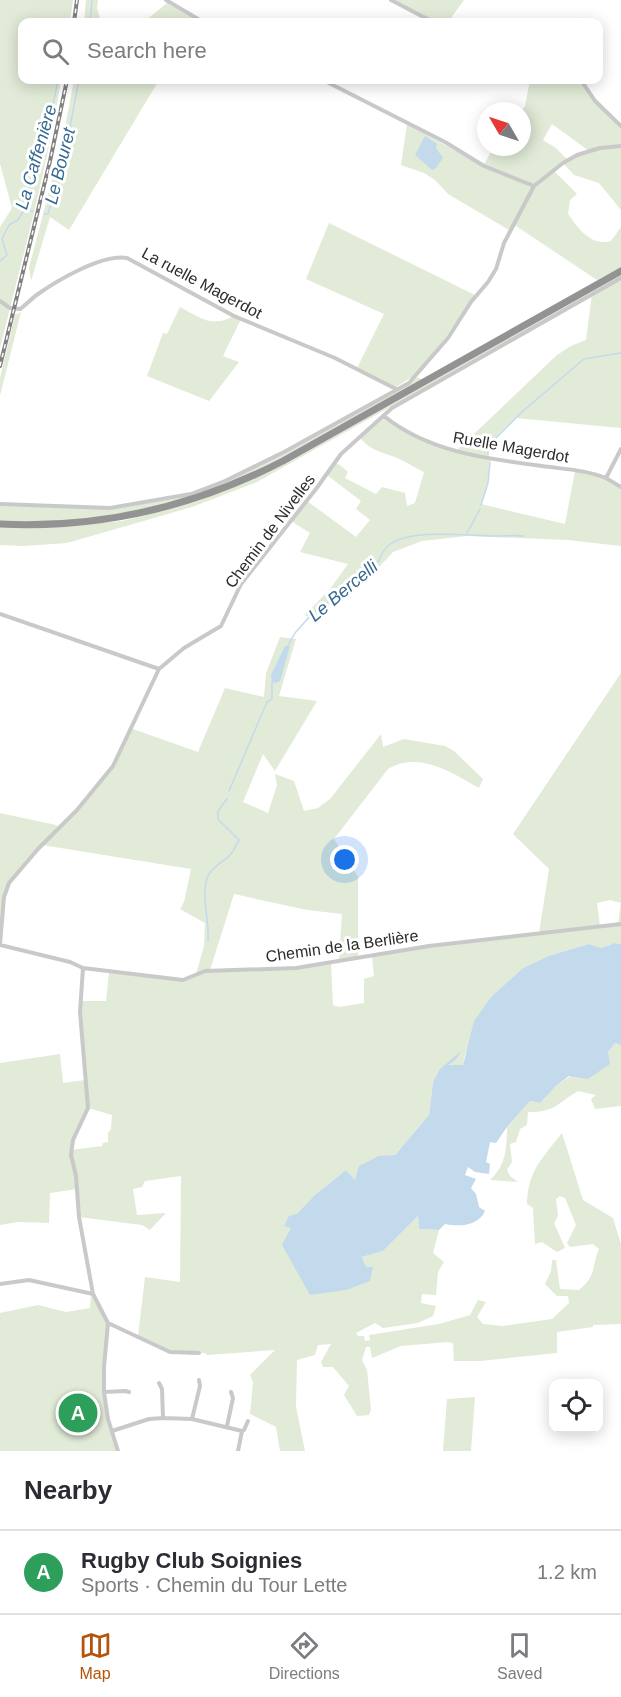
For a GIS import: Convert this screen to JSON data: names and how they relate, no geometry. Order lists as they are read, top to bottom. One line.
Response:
{"streets":{"street":["La ruelle Magerdot","Ruelle Magerdot","Chemin de Nivelles","Chemin de la Berlière"]},"crossings":[["Ruelle Magerdot","Chemin de Nivelles"],["Chemin de Nivelles","Chemin de la Berlière"]],"water":["La Caffenière","Le Bouret","Le Bercelli"],"north":"top left","page":{"search":"Search here","pins":"A","heading":"Nearby","list":[{"mark":"A","name":"Rugby Club Soignies","note":"Sports · Chemin du Tour Lette","value":"1.2 km"}],"nav":["Map","Directions","Saved"]}}
